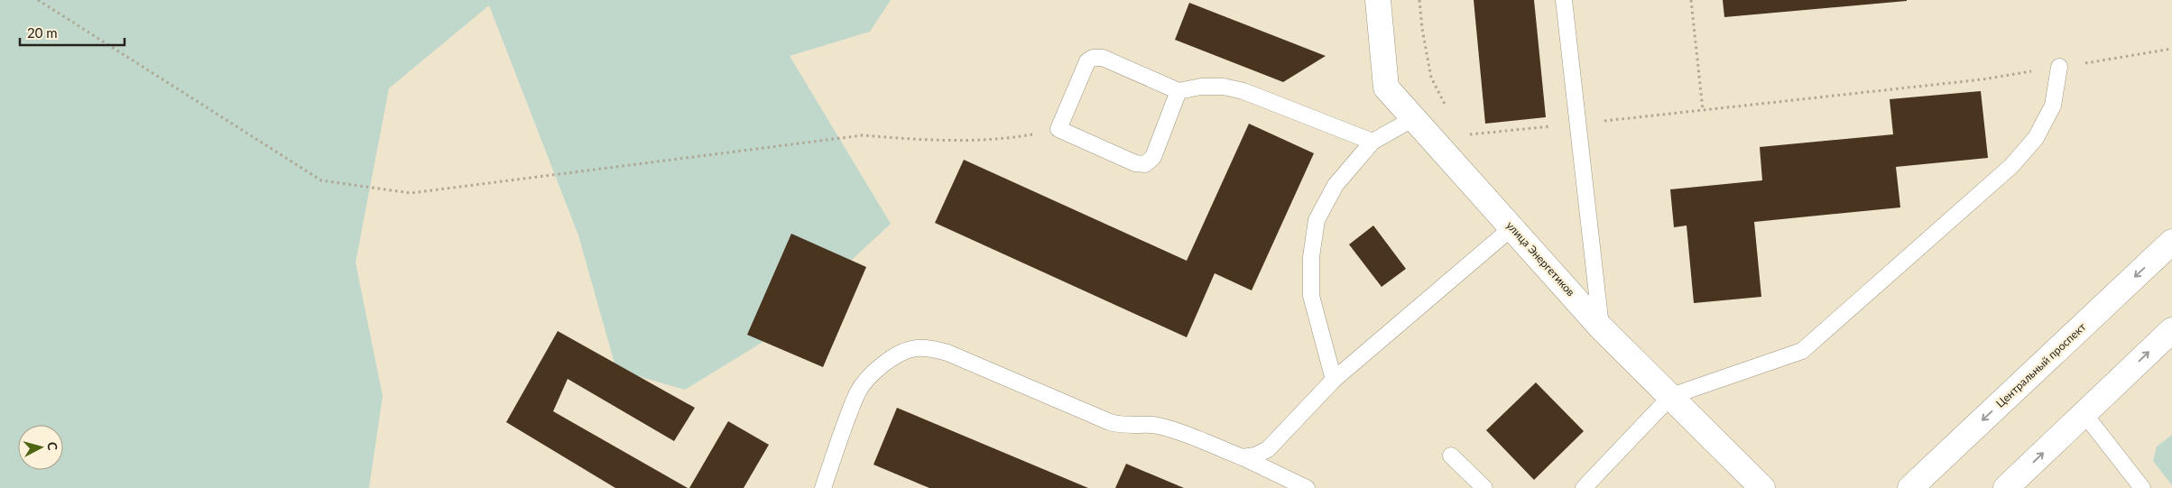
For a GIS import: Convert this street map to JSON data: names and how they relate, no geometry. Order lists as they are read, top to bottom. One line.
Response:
{"streets":{"street":["улица Энергетиков","Центральный проспект"]},"scale_bar":"20 m","north":"right"}
